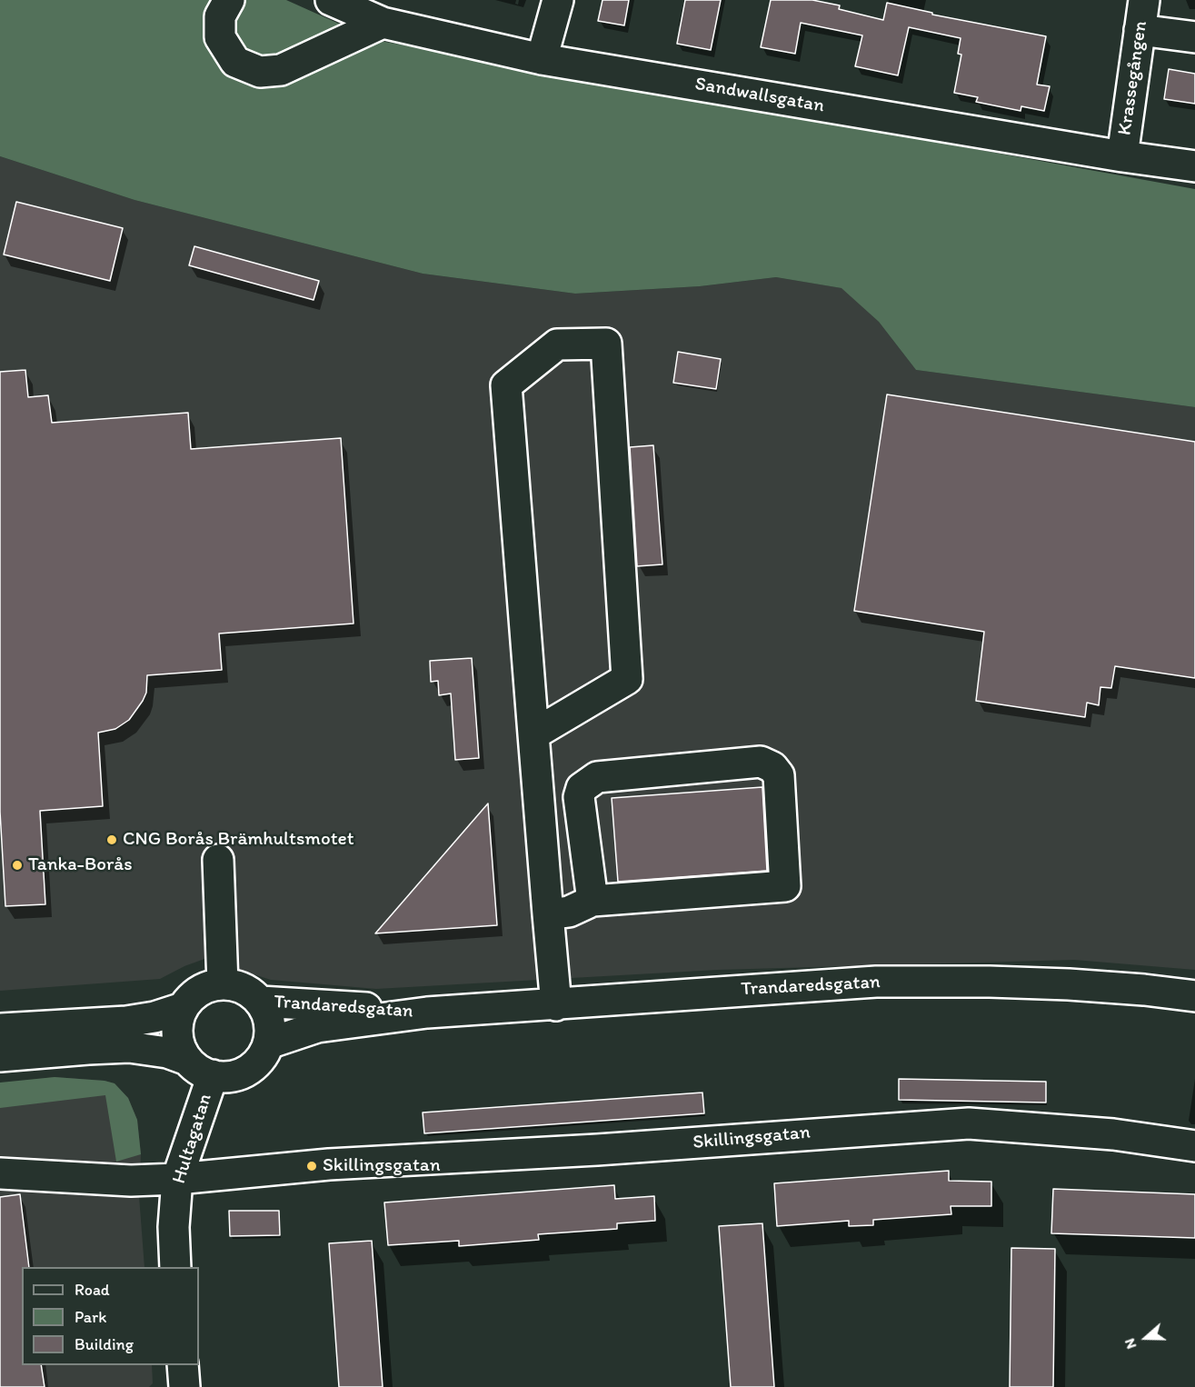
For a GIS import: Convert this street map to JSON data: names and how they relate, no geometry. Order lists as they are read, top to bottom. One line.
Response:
{"streets":{"street":["Krassegången","Sandwallsgatan","Trandaredsgatan","Skillingsgatan","Hultagatan"]},"crossings":[["Krassegången","Sandwallsgatan"],["Trandaredsgatan","Hultagatan"],["Skillingsgatan","Hultagatan"]],"places":["CNG Borås Brämhultsmotet","Tanka-Borås","Skillingsgatan"],"legend":["Road","Park","Building"],"north":"left"}
